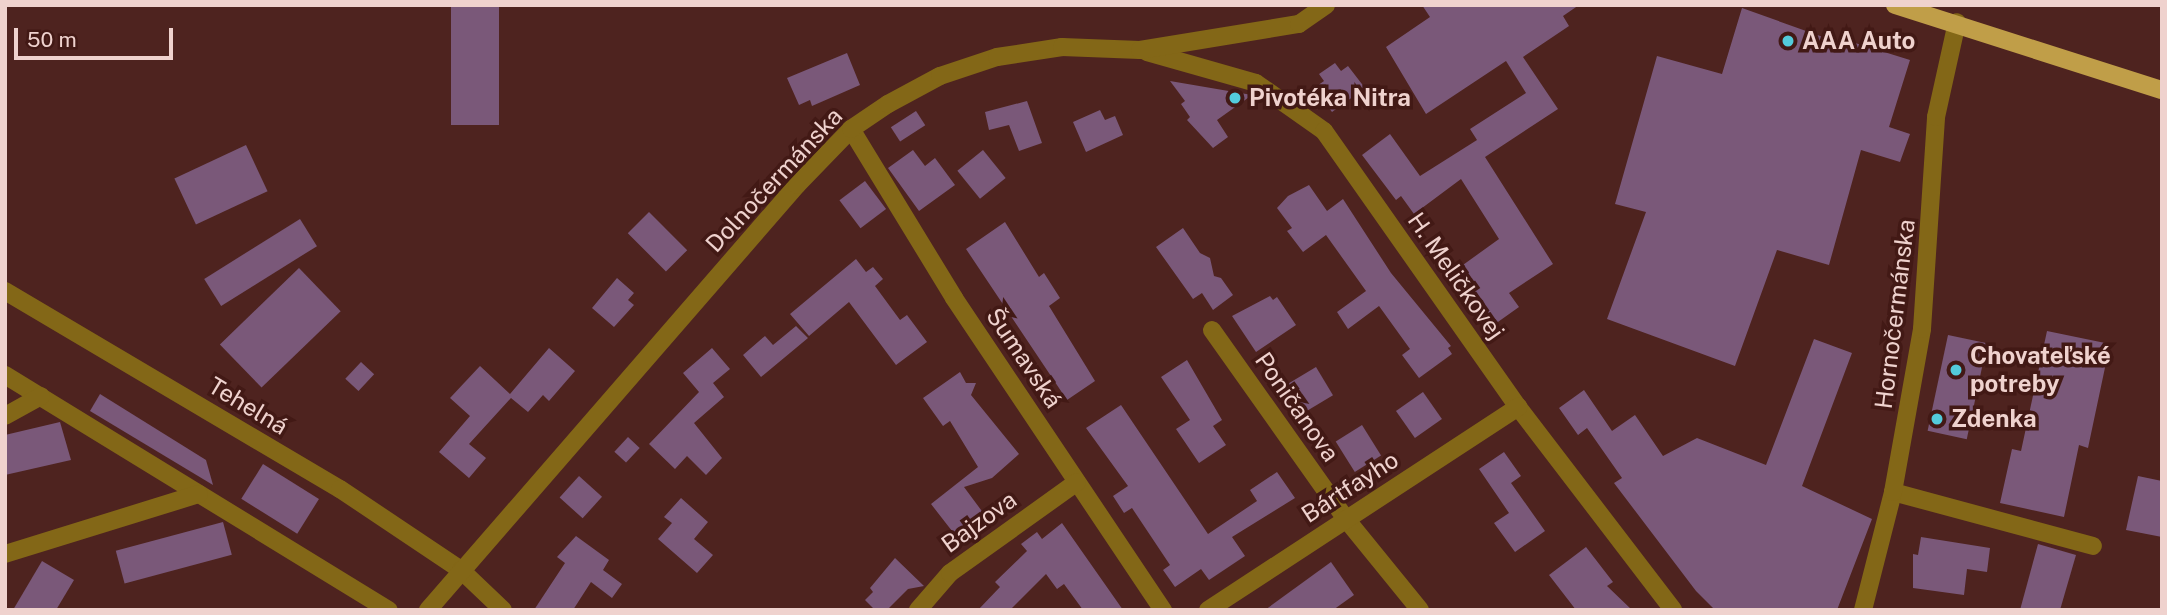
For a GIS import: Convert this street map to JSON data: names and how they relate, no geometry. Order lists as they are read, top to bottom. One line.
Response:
{"streets":{"street":["Dolnočermánska","H. Meličkovej","Hornočermánska","Šumavská","Tehelná","Poničanova","Bártfayho","Bajzova"]},"crossings":[["Dolnočermánska","H. Meličkovej"],["Dolnočermánska","Šumavská"],["Dolnočermánska","Tehelná"],["H. Meličkovej","Bártfayho"],["Šumavská","Bajzova"],["Poničanova","Bártfayho"]],"places":["AAA Auto","Pivotéka Nitra","Chovateľské potreby","Zdenka"],"scale_bar":"50 m"}
